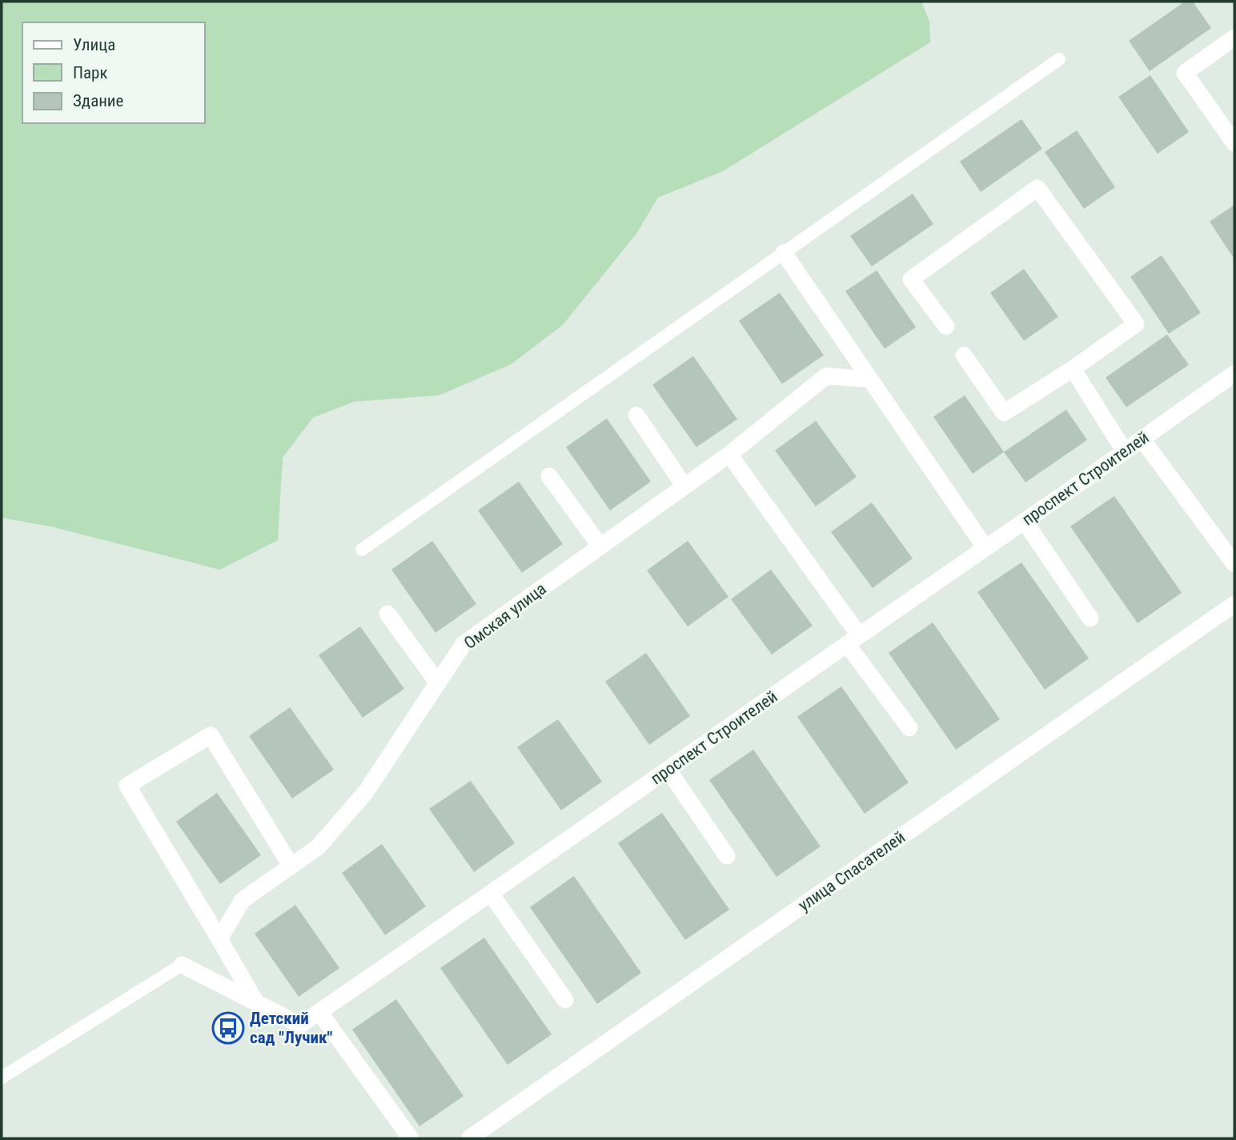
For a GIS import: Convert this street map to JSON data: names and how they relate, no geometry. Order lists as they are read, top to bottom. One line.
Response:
{"streets":{"street":["проспект Строителей","Омская улица","улица Спасателей"]},"places":{"bus stop":["Детский сад \"Лучик\""]},"legend":["Улица","Парк","Здание"]}
